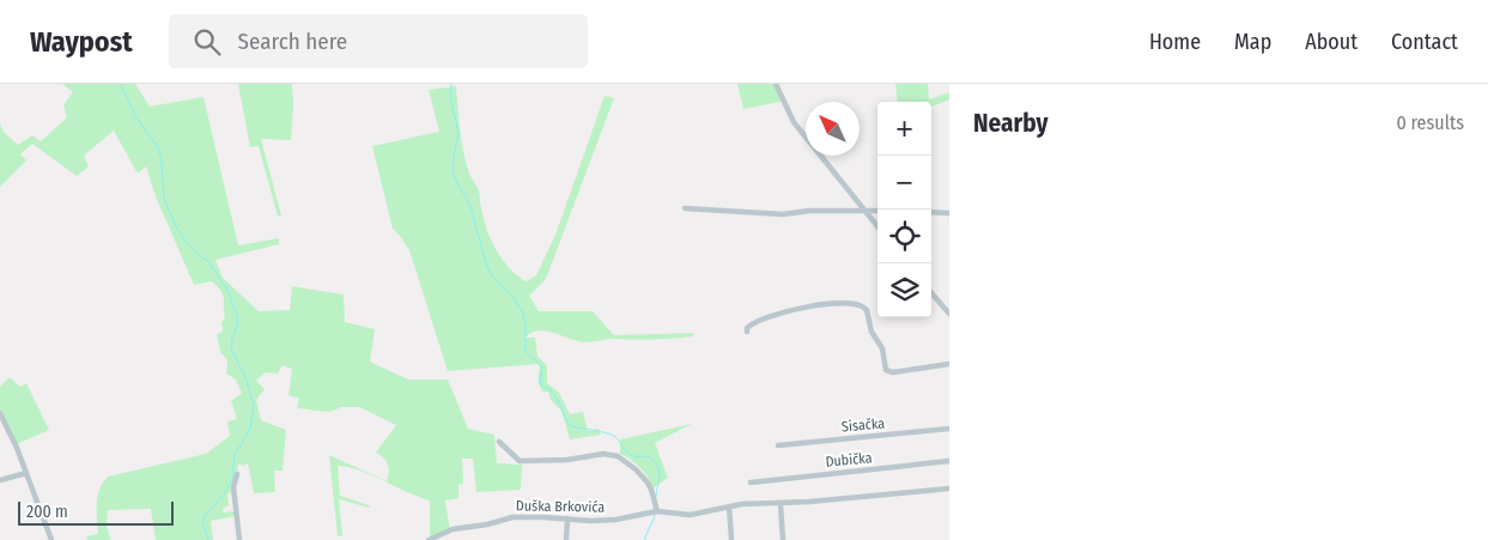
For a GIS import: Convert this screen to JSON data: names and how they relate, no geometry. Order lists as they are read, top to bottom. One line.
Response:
{"streets":{"street":["Sisačka","Dubička","Duška Brkovića"]},"scale_bar":"200 m","north":"top left","page":{"header":"Waypost","search":"Search here","nav":["Home","Map","About","Contact"],"heading":["Nearby","0 results"],"map_buttons":["+","−"],"scale":"200 m"}}
